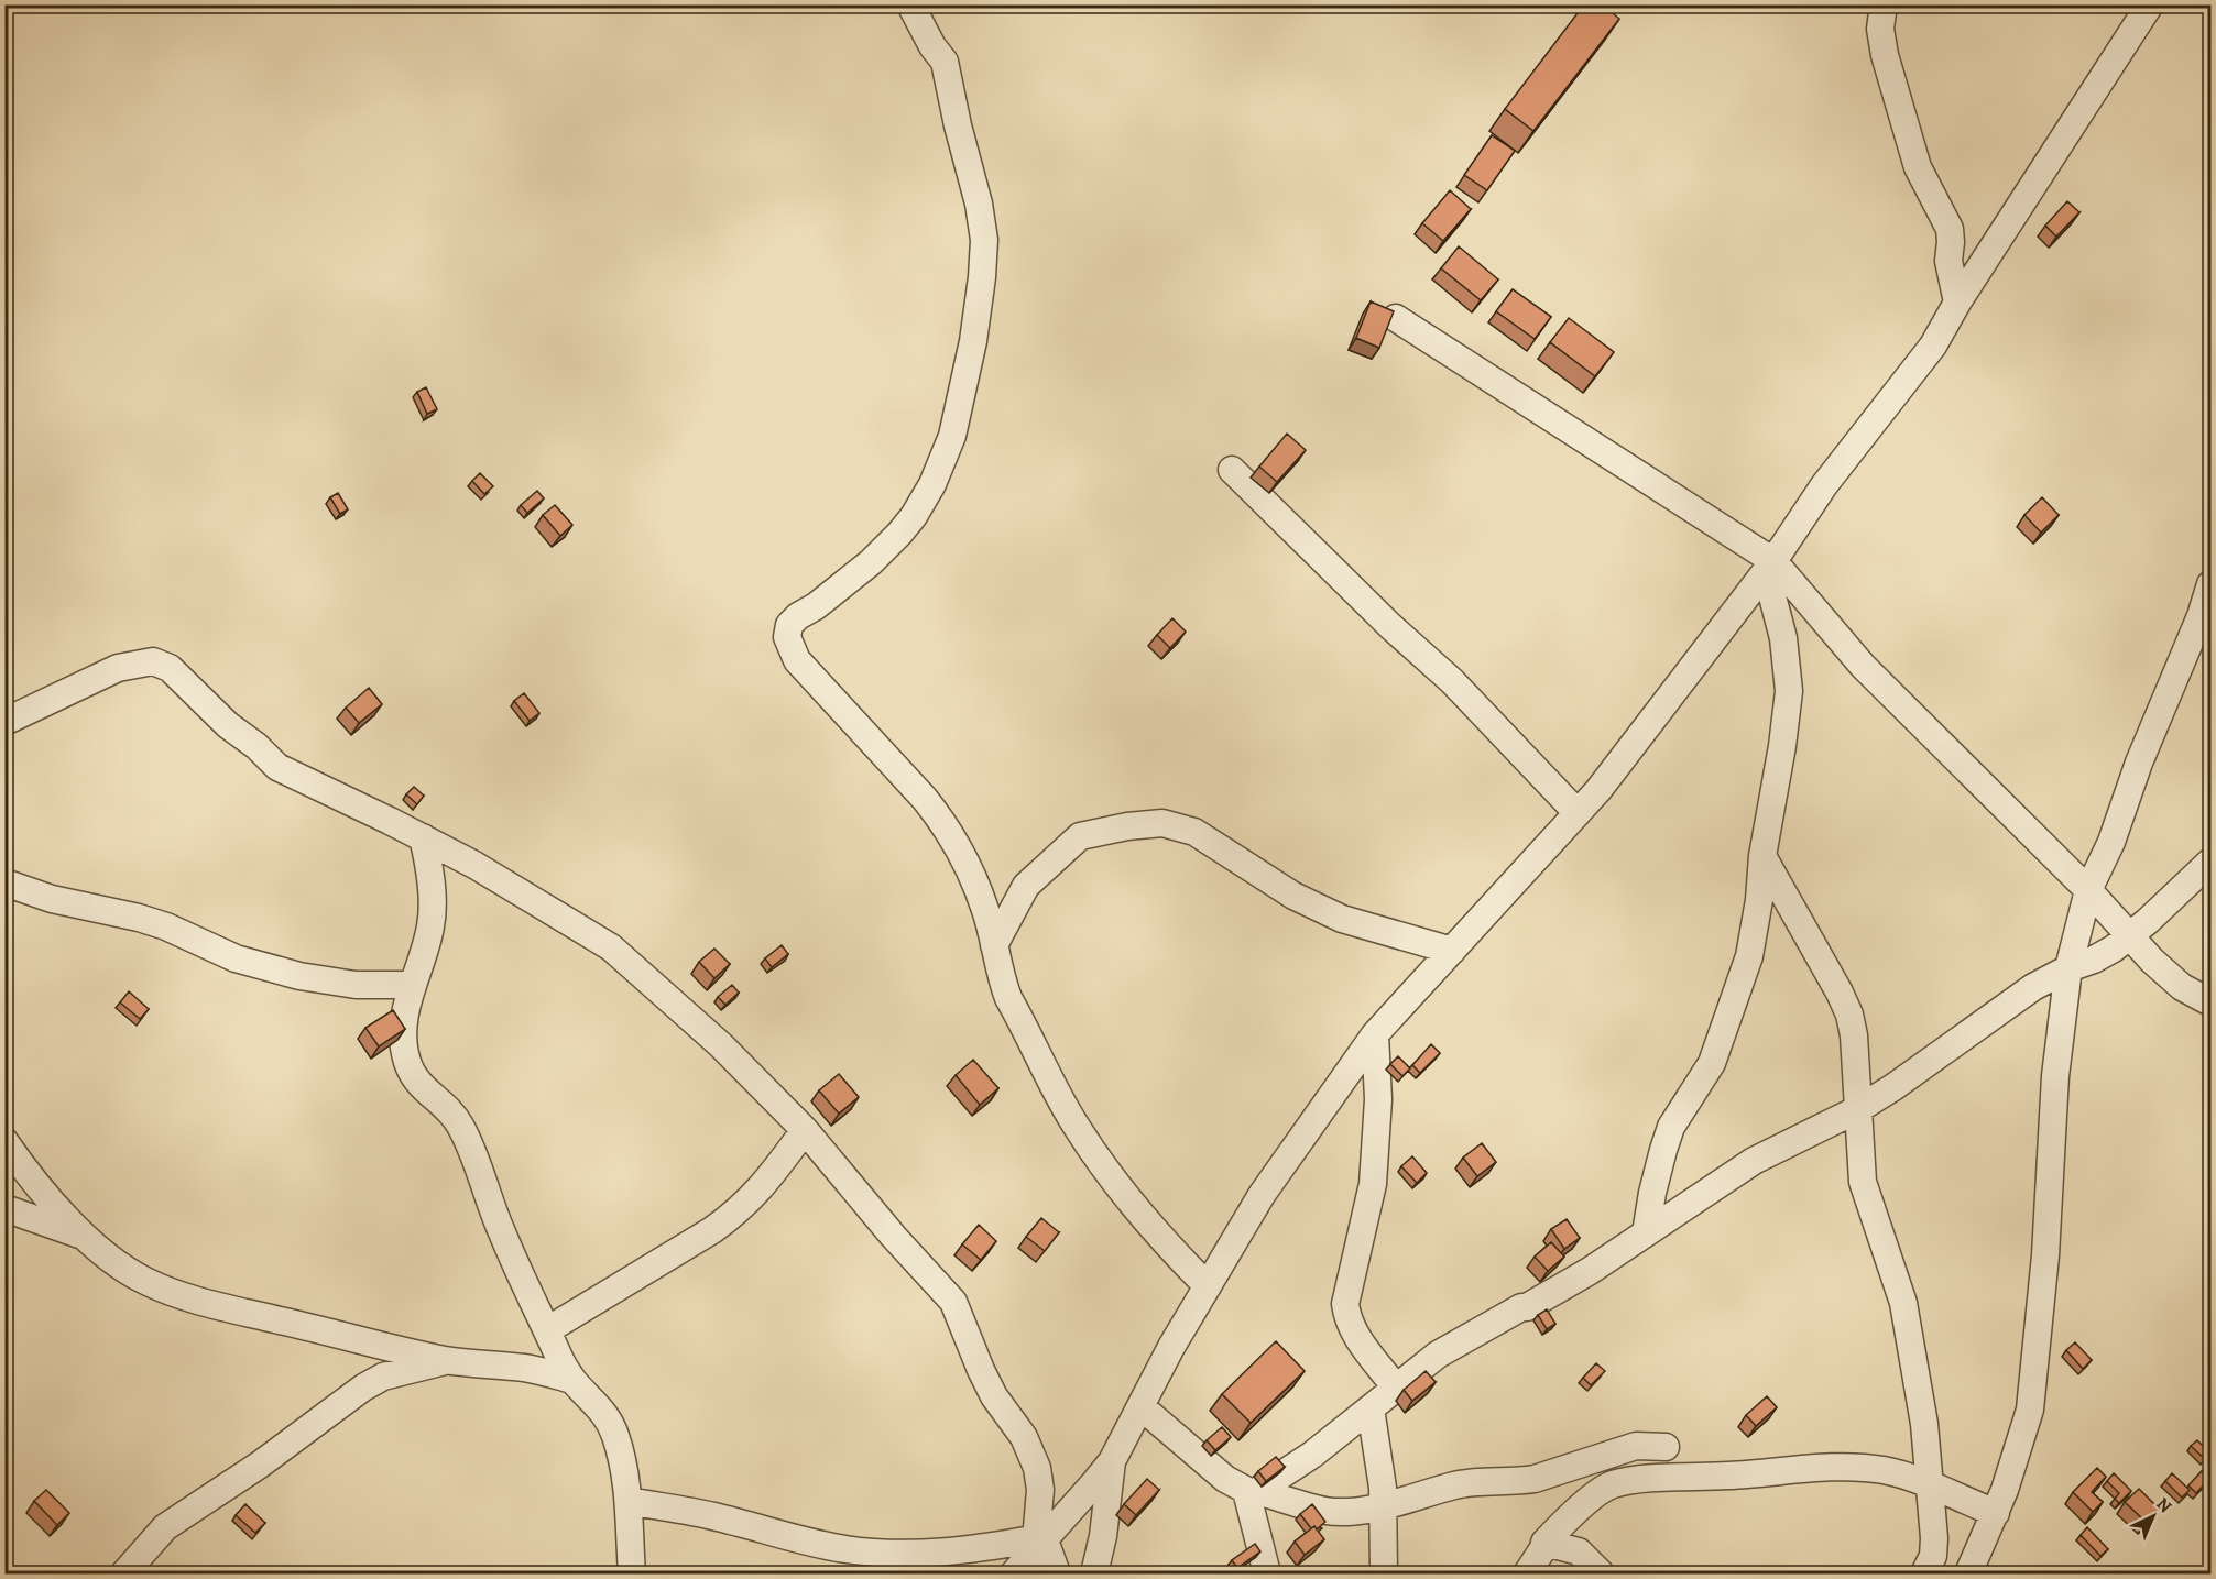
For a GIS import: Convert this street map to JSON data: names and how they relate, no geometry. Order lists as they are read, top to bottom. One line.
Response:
{"north":"top right"}
